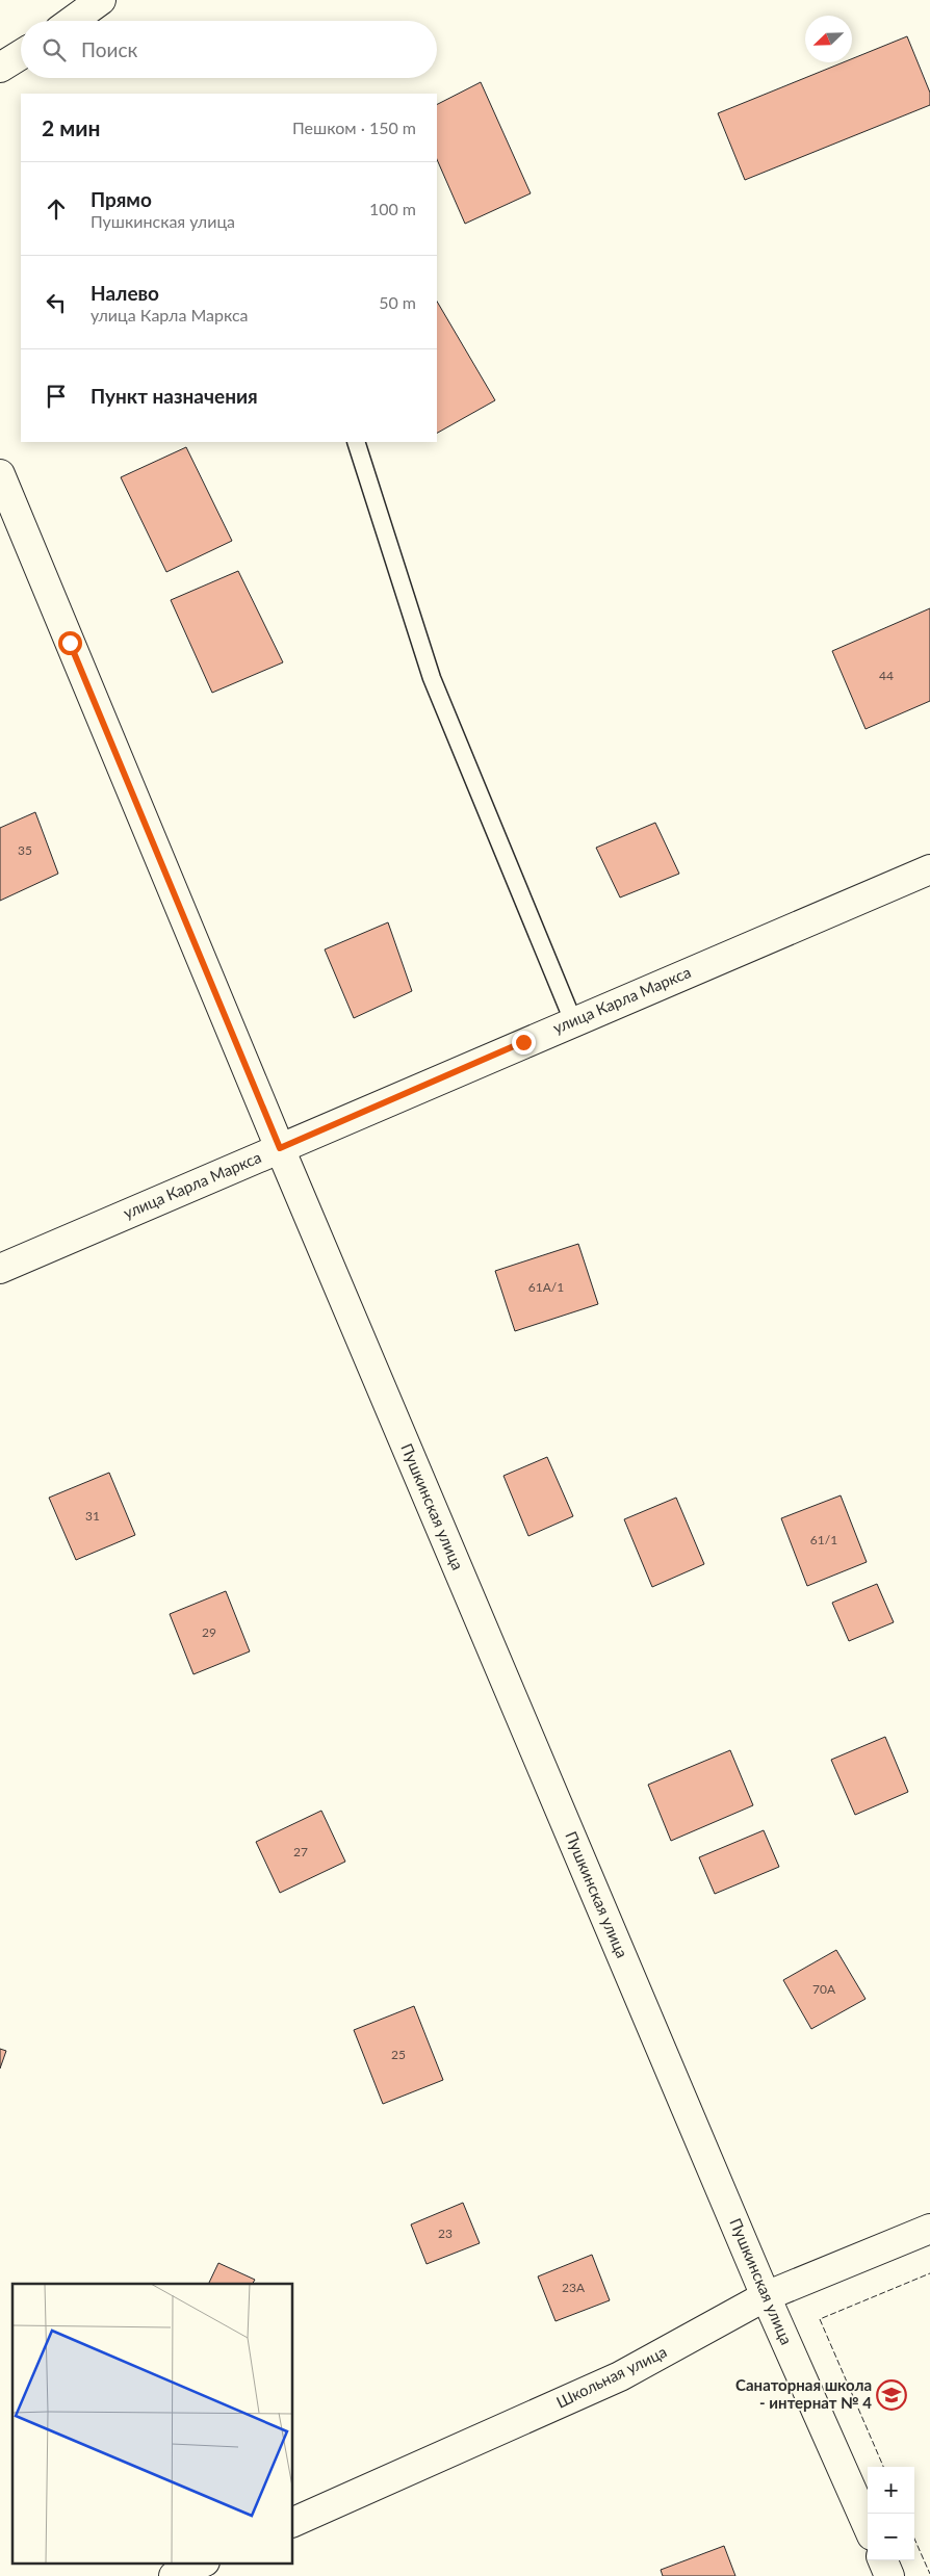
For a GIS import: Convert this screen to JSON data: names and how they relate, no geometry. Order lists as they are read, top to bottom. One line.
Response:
{"streets":{"street":["улица Карла Маркса","Пушкинская улица","Школьная улица"]},"crossings":[["улица Карла Маркса","Пушкинская улица"],["Пушкинская улица","Школьная улица"]],"places":{"school or university":["Санаторная школа - интернат № 4"]},"house_numbers":["44","35","61А/1","31","61/1","29","27","70А","25","23","23А"],"north":"bottom left","page":{"search":"Поиск","heading":["2 мин","Пешком · 150 m"],"list":[["Прямо","Пушкинская улица","100 m"],["Налево","улица Карла Маркса","50 m"],"Пункт назначения"],"map_buttons":["+","−"]}}
